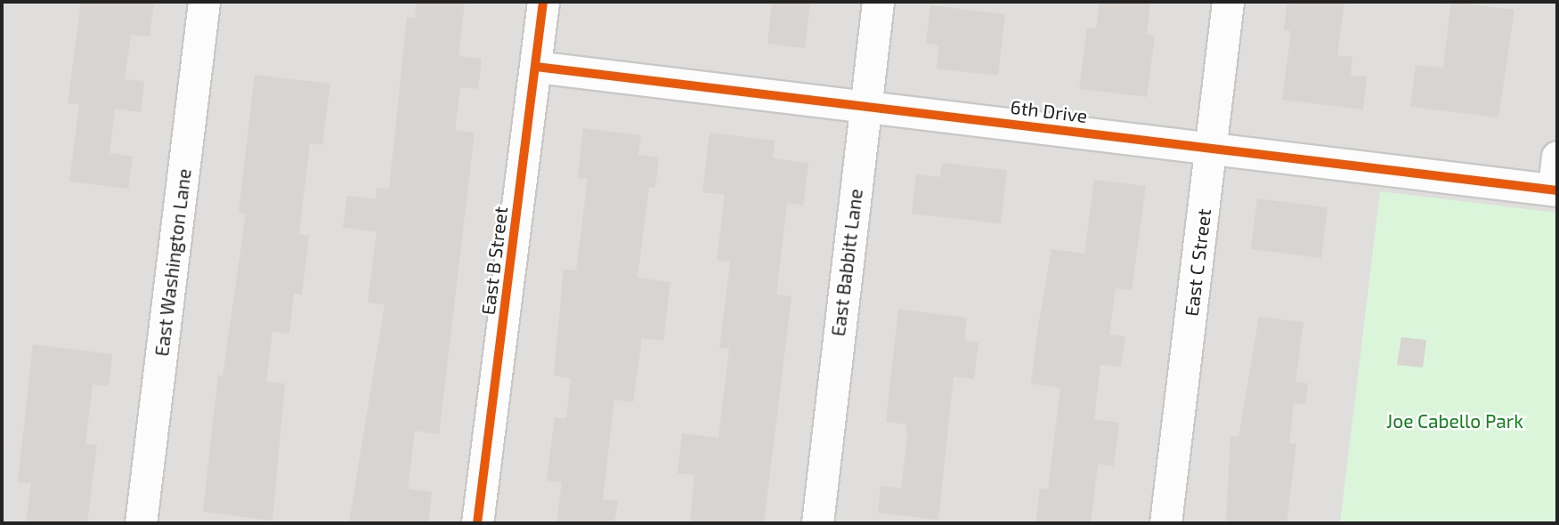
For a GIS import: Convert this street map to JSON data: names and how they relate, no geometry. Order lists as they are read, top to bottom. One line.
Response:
{"streets":{"street":["6th Drive","East B Street","East Washington Lane","East Babbitt Lane","East C Street"]},"crossings":[["6th Drive","East B Street"],["6th Drive","East Babbitt Lane"],["6th Drive","East C Street"]],"parks":["Joe Cabello Park"]}
